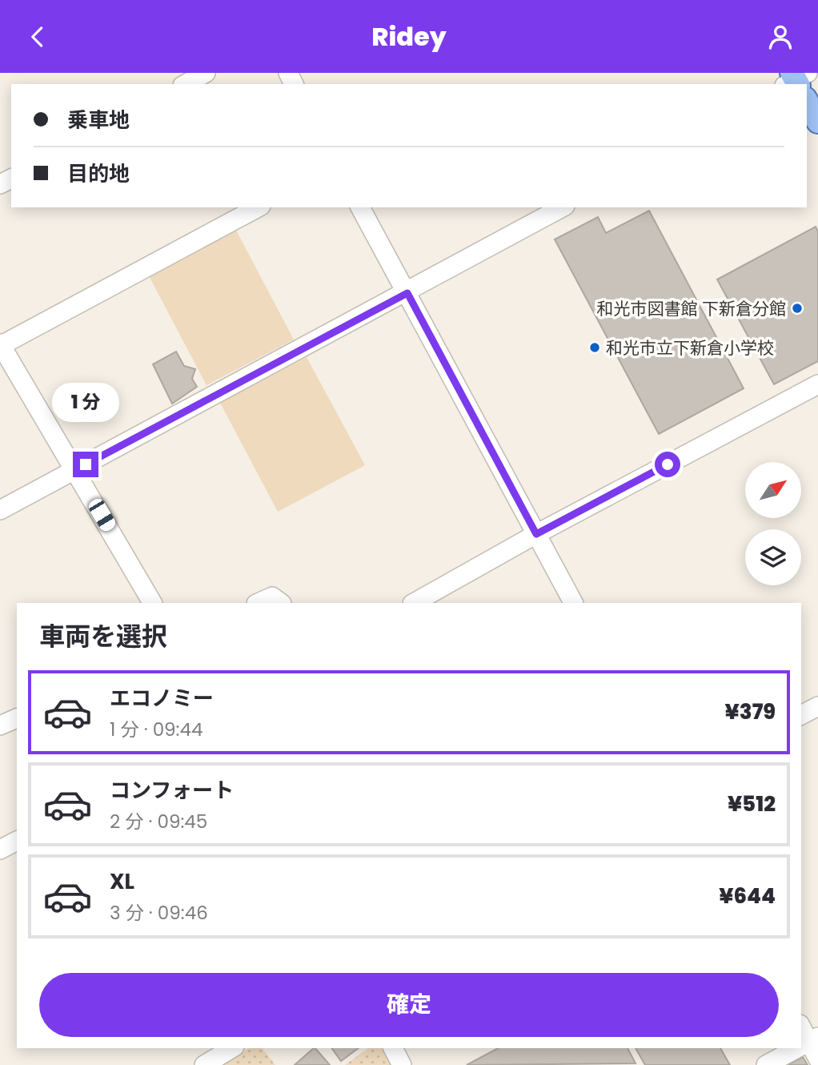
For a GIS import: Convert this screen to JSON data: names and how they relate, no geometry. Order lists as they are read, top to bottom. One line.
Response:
{"places":["和光市図書館 下新倉分館","和光市立下新倉小学校"],"north":"top right","page":{"header":"Ridey","banner":["乗車地","目的地"],"bubble":"1 分","heading":"車両を選択","list":[{"name":"エコノミー","note":"1 分 · 09:44","value":"¥379"},{"name":"コンフォート","note":"2 分 · 09:45","value":"¥512"},{"name":"XL","note":"3 分 · 09:46","value":"¥644"}],"buttons":"確定"}}
